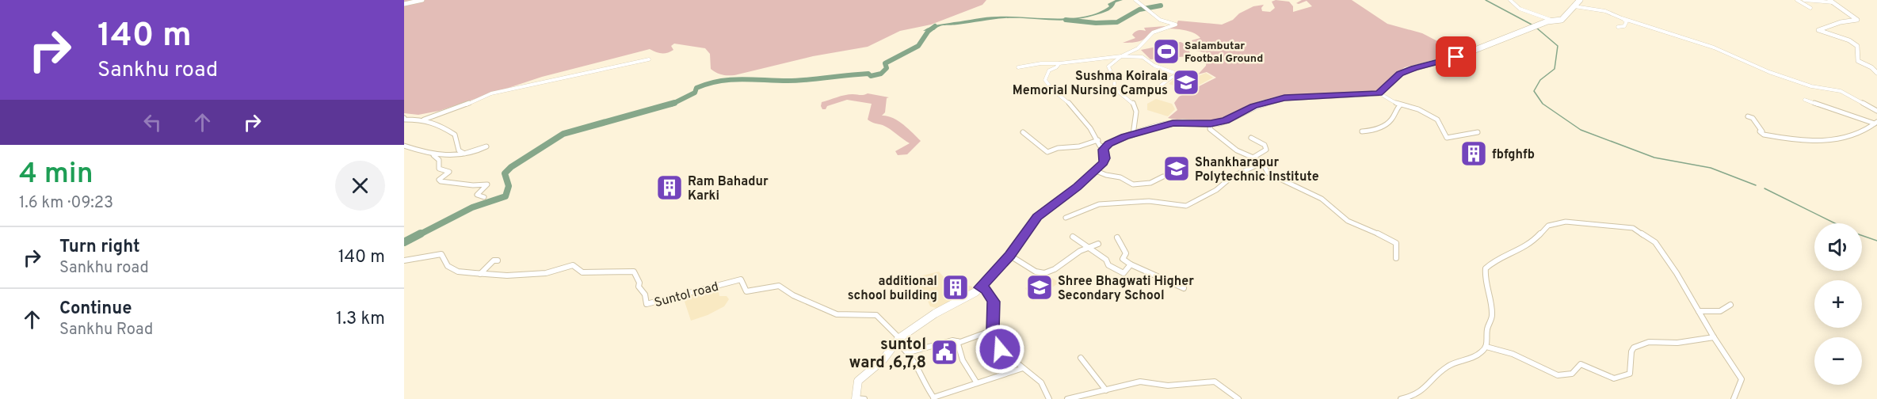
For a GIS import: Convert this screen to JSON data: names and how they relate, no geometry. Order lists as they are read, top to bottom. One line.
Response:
{"streets":{"street":["Suntol road"]},"places":{"sports":["Salambutar Footbal Ground"],"school or university":["Sushma Koirala Memorial Nursing Campus","Shankharapur Polytechnic Institute","Shree Bhagwati Higher Secondary School"],"building":["fbfghfb","Ram Bahadur Karki","additional school building"],"public building":["suntol ward ,6,7,8"]},"page":{"turn":["140 m","Sankhu road"],"heading":["4 min","1.6 km · 09:23"],"map_buttons":["+","−"],"list":[{"name":"Turn right","note":"Sankhu road","value":"140 m"},{"name":"Continue","note":"Sankhu Road","value":"1.3 km"}]}}
